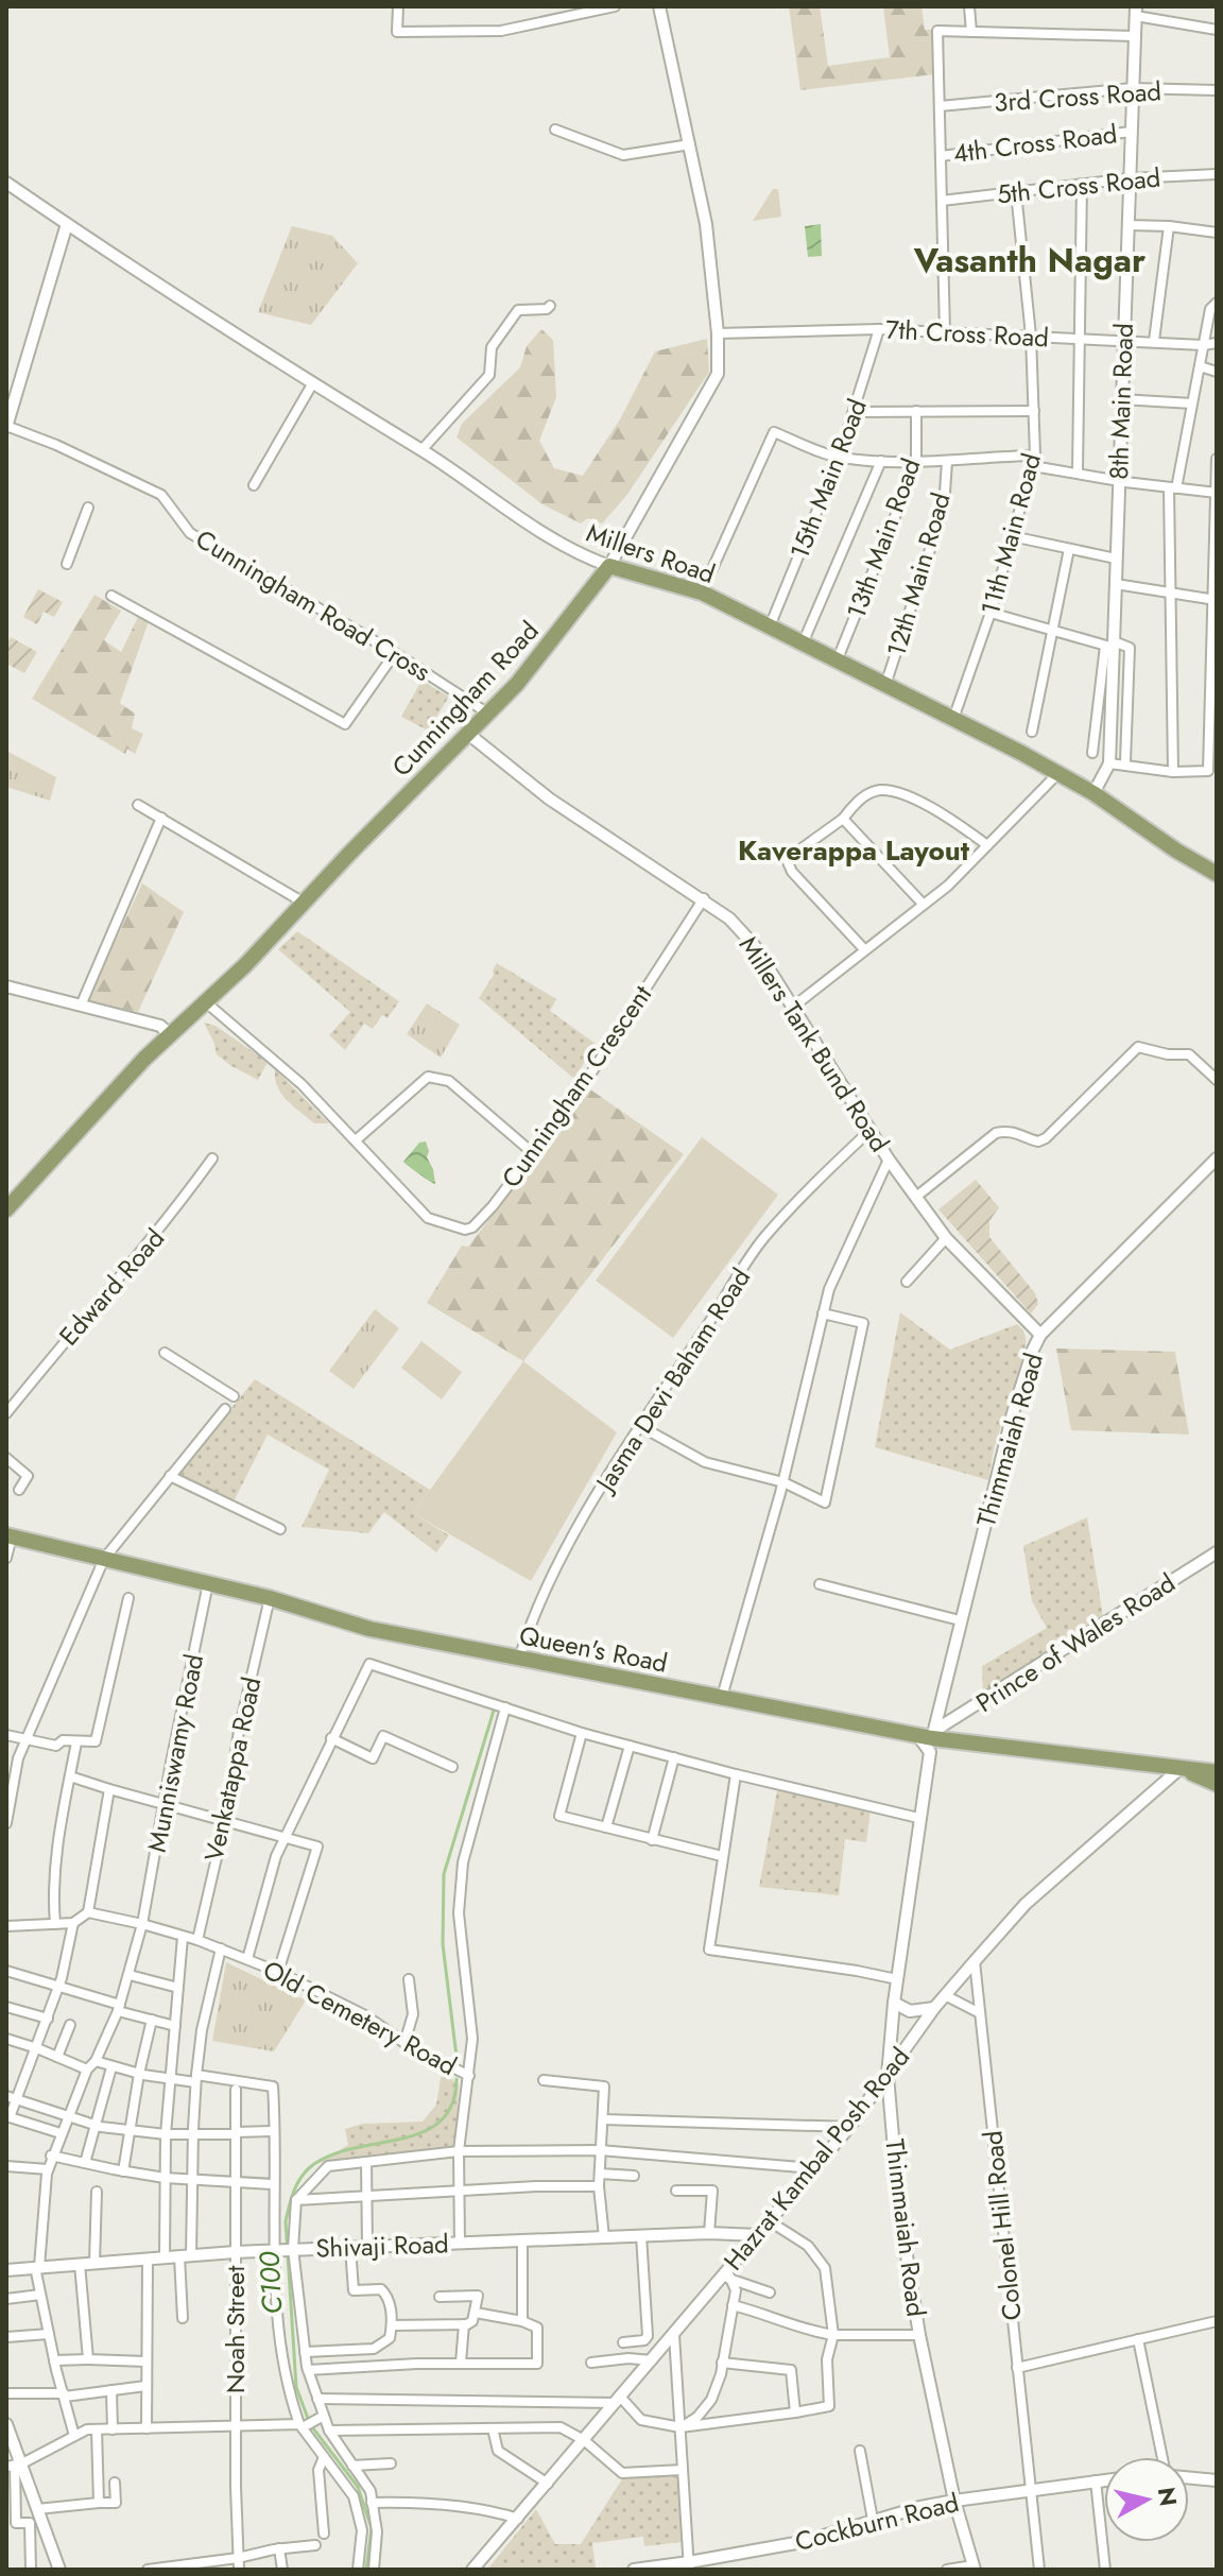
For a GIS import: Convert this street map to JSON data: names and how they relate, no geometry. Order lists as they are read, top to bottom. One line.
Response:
{"streets":{"main road":["Millers Road","Cunningham Road","Queen's Road"],"street":["3rd Cross Road","4th Cross Road","5th Cross Road","7th Cross Road","8th Main Road","15th Main Road","11th Main Road","13th Main Road","12th Main Road","Cunningham Road Cross","Millers Tank Bund Road","Cunningham Crescent","Edward Road","Jasma Devi Baham Road","Thimmaiah Road","Prince of Wales Road","Munniswamy Road","Venkatappa Road","Old Cemetery Road","Hazrat Kambal Posh Road","Colonel Hill Road","Shivaji Road","Noah Street","Cockburn Road"]},"crossings":[["3rd Cross Road","8th Main Road"],["4th Cross Road","8th Main Road"],["5th Cross Road","8th Main Road"],["5th Cross Road","11th Main Road"],["7th Cross Road","8th Main Road"],["7th Cross Road","15th Main Road"],["7th Cross Road","11th Main Road"],["7th Cross Road","Cunningham Road"],["8th Main Road","Millers Road"],["15th Main Road","Millers Road"],["11th Main Road","Millers Road"],["13th Main Road","Millers Road"],["Millers Road","12th Main Road"],["Millers Road","Cunningham Road"],["Cunningham Road Cross","Cunningham Road"],["Cunningham Road","Millers Tank Bund Road"],["Cunningham Road","Cunningham Crescent"],["Millers Tank Bund Road","Cunningham Crescent"],["Millers Tank Bund Road","Jasma Devi Baham Road"],["Millers Tank Bund Road","Thimmaiah Road"],["Jasma Devi Baham Road","Queen's Road"],["Thimmaiah Road","Prince of Wales Road"],["Thimmaiah Road","Queen's Road"],["Thimmaiah Road","Hazrat Kambal Posh Road"],["Thimmaiah Road","Cockburn Road"],["Prince of Wales Road","Queen's Road"],["Queen's Road","Munniswamy Road"],["Queen's Road","Venkatappa Road"],["Queen's Road","Hazrat Kambal Posh Road"],["Munniswamy Road","Old Cemetery Road"],["Venkatappa Road","Old Cemetery Road"],["Hazrat Kambal Posh Road","Colonel Hill Road"],["Hazrat Kambal Posh Road","Shivaji Road"],["Colonel Hill Road","Cockburn Road"],["Shivaji Road","Noah Street"]],"districts":["Vasanth Nagar","Kaverappa Layout"],"water":["C100"],"north":"right"}
